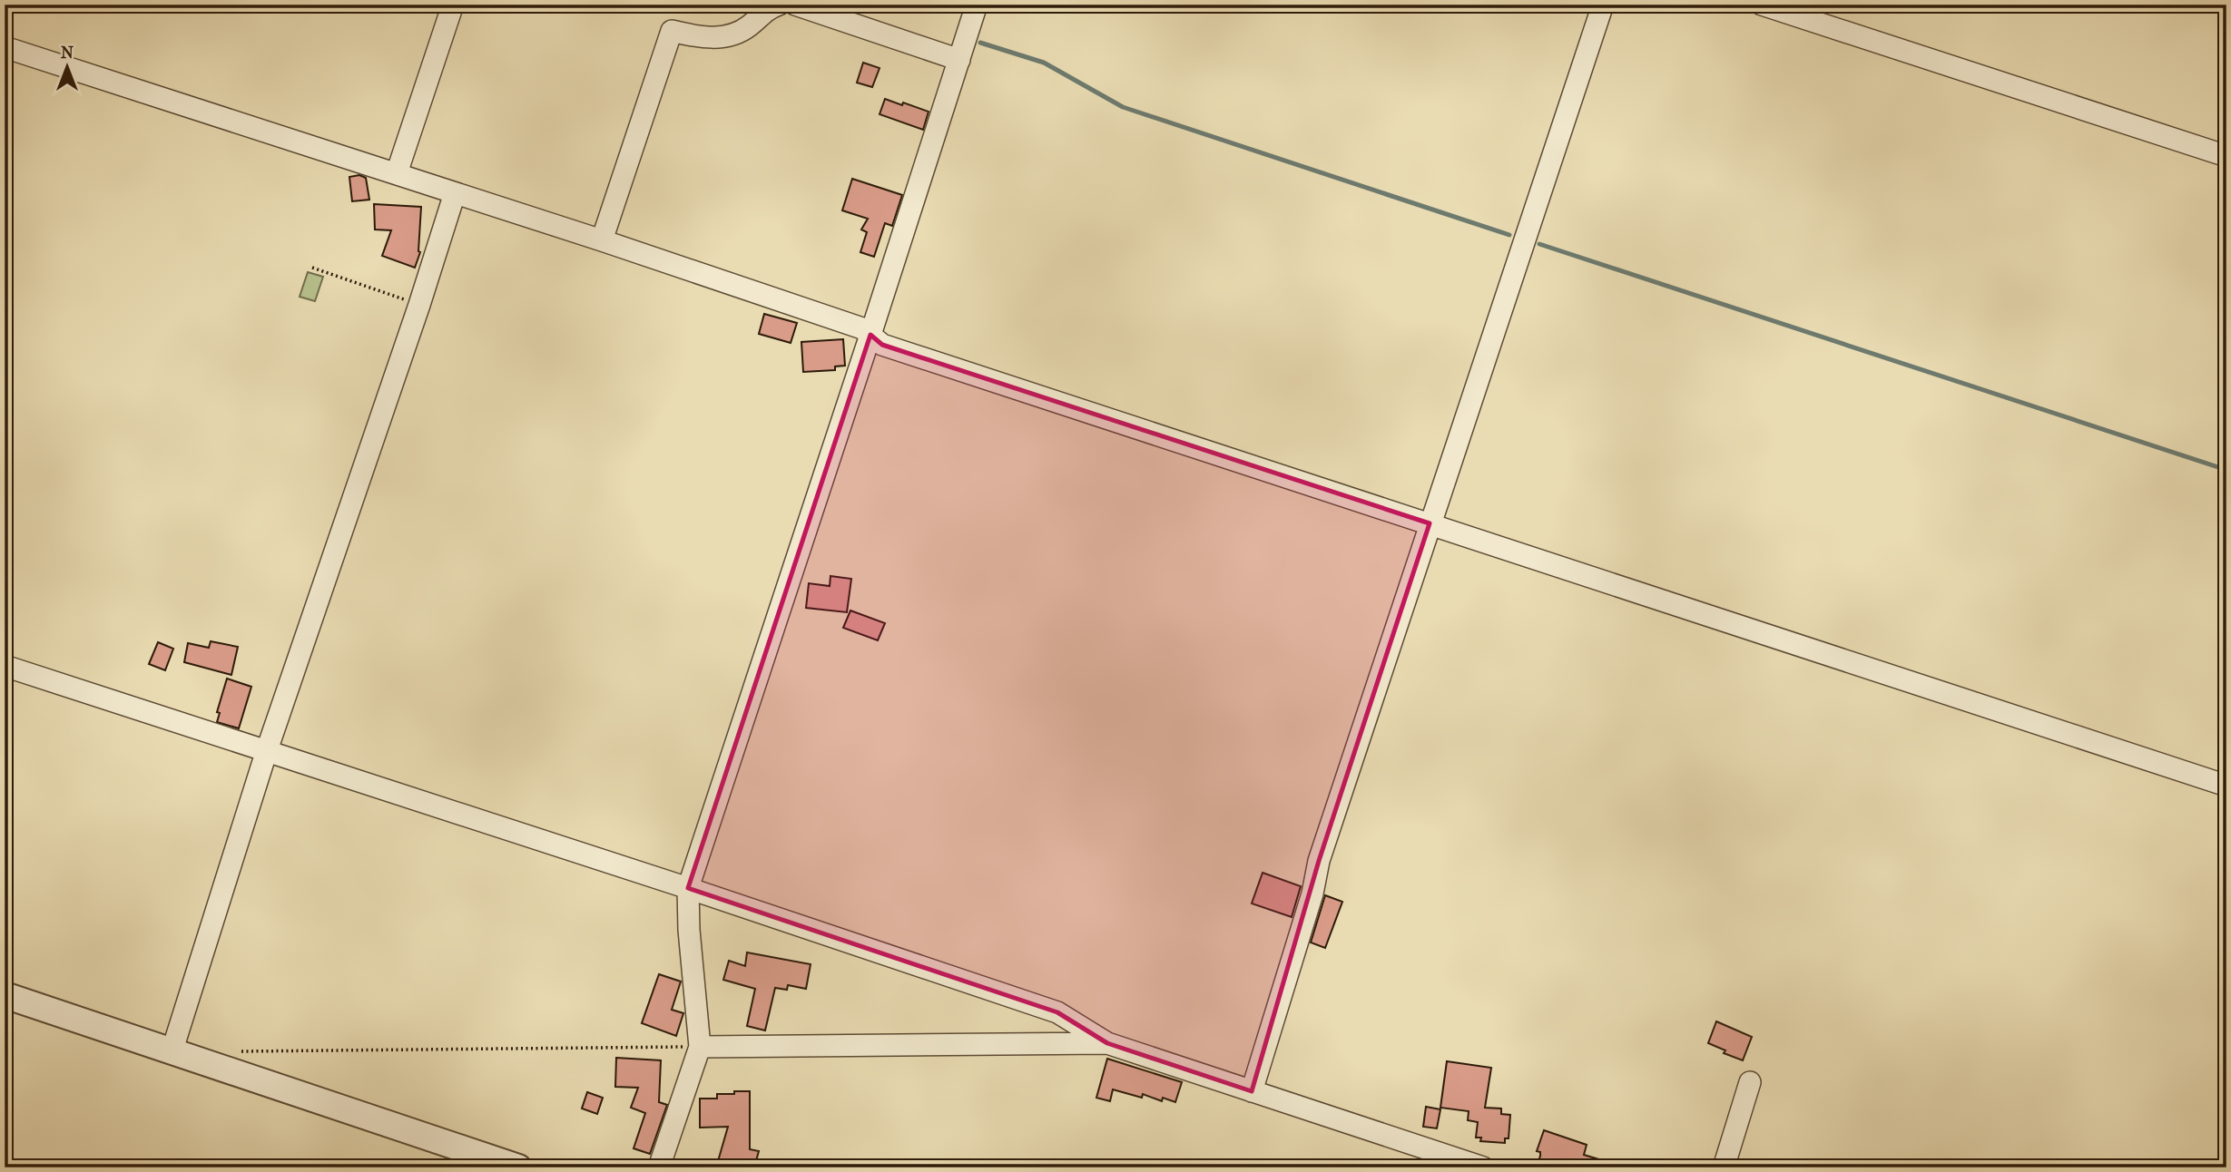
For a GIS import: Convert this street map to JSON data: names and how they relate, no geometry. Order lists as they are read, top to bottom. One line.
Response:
{"north":"top"}
